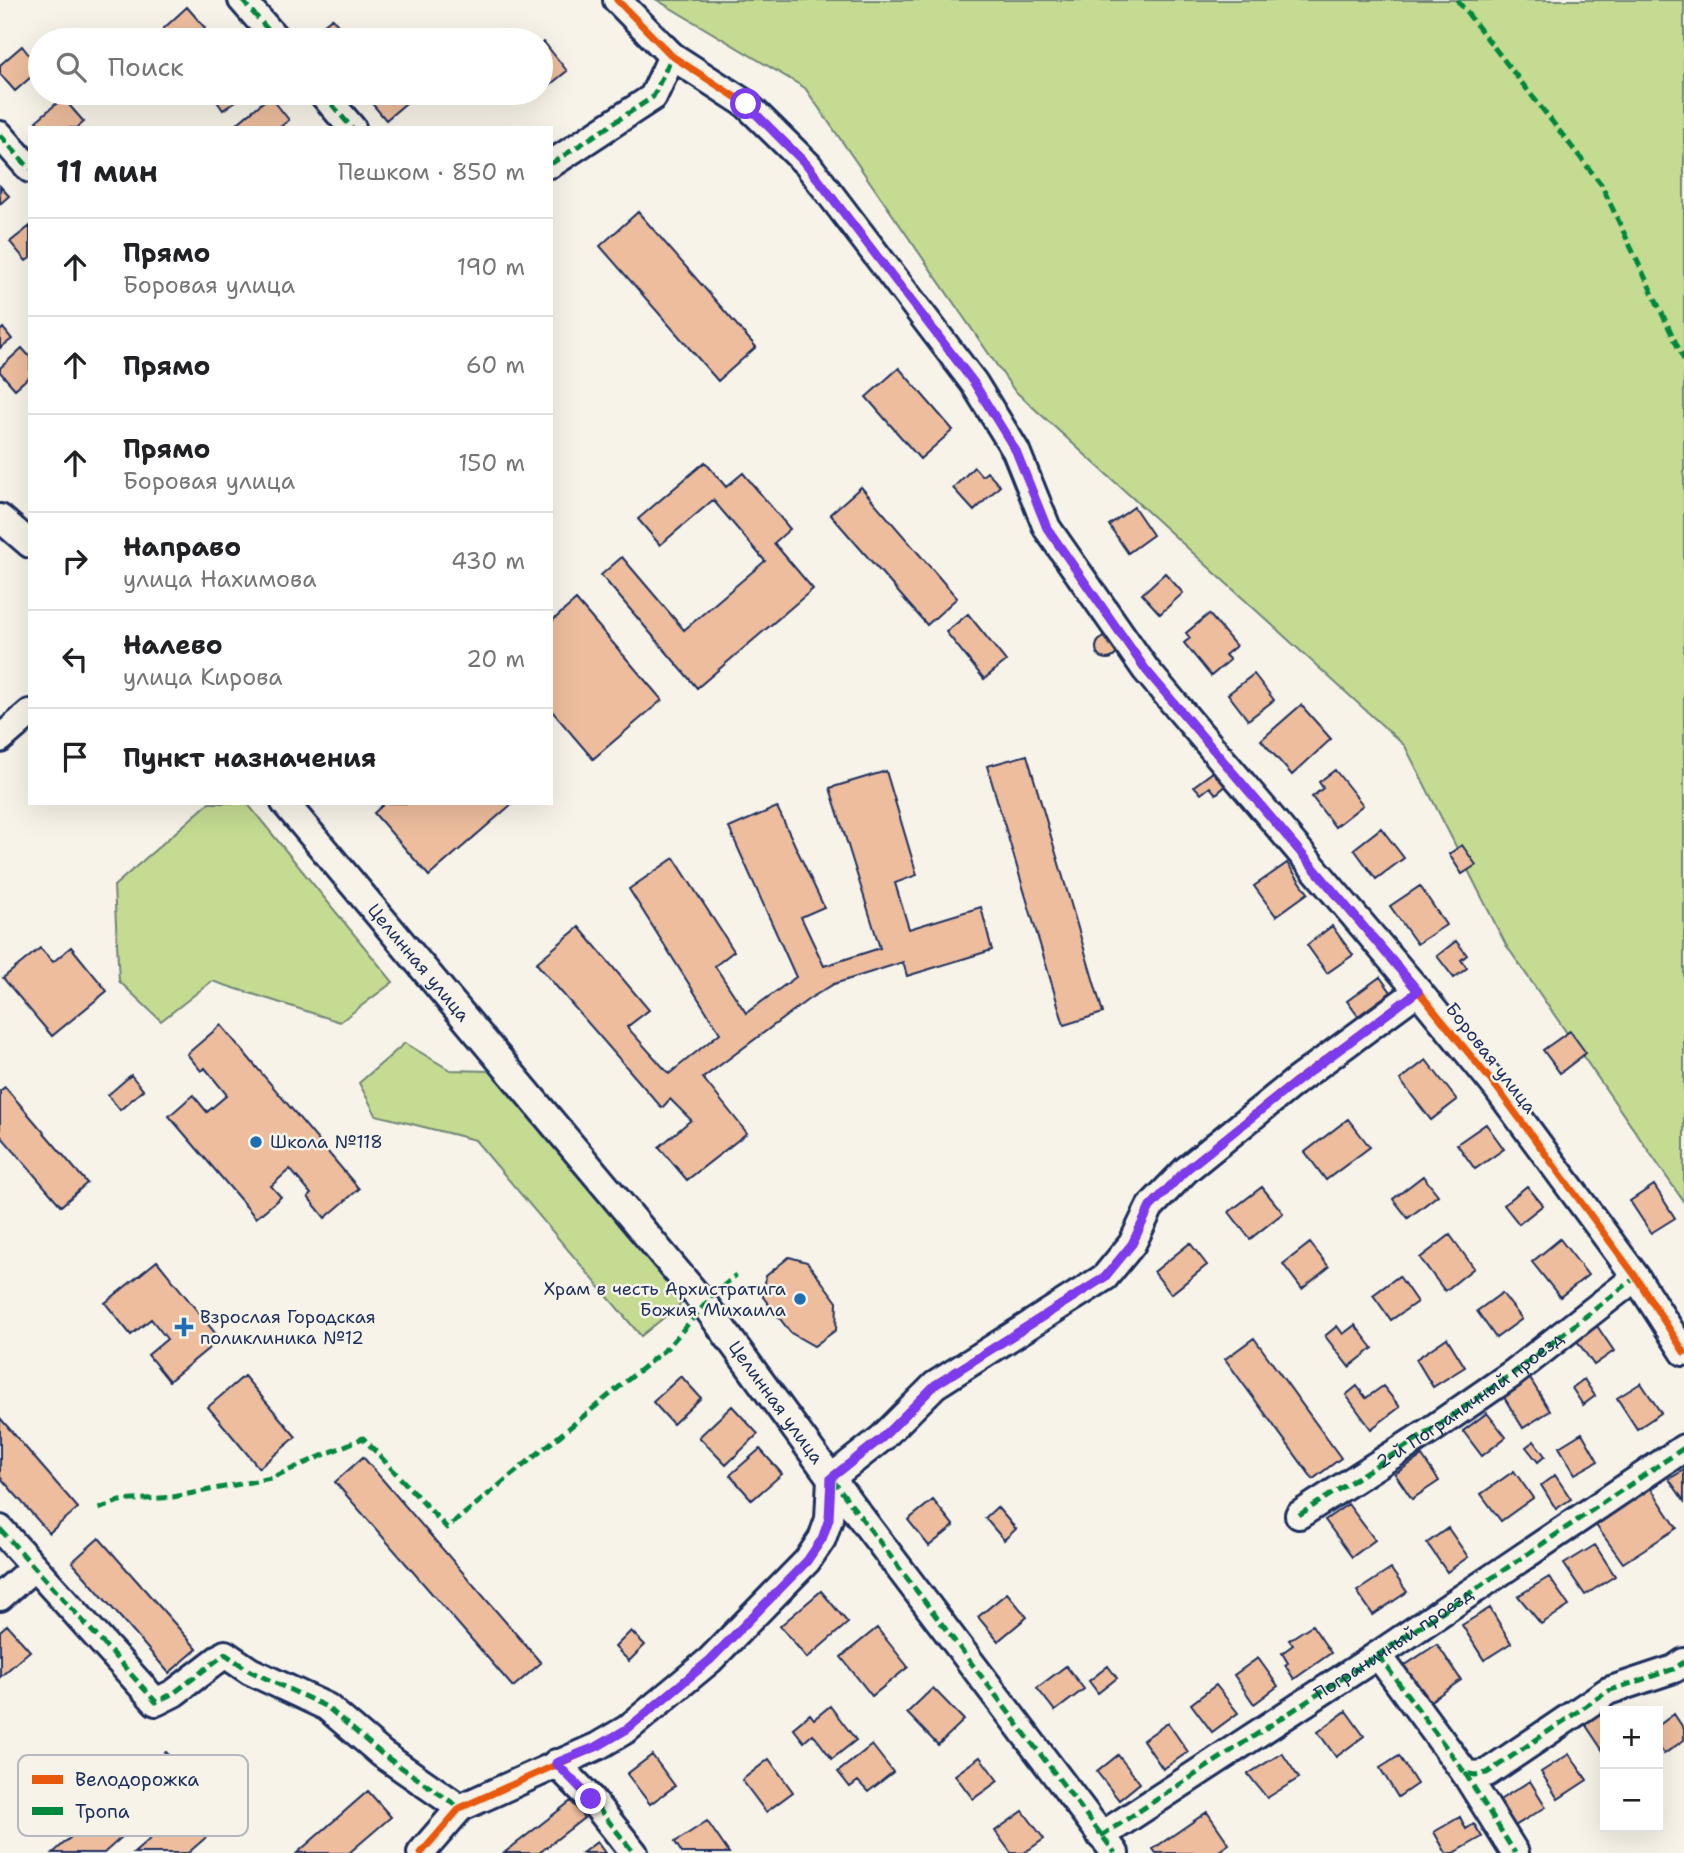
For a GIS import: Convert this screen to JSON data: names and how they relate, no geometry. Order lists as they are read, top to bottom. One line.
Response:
{"streets":{"street":["Целинная улица","Боровая улица","2-й Пограничный проезд","Пограничный проезд"]},"crossings":[["Целинная улица","Пограничный проезд"],["Боровая улица","2-й Пограничный проезд"]],"places":{"other":["Школа №118","Храм в честь Архистратига Божия Михаила"],"health":["Взрослая Городская поликлиника №12"]},"legend":["Велодорожка","Тропа"],"page":{"search":"Поиск","heading":["11 мин","Пешком · 850 m"],"list":[["Прямо","Боровая улица","190 m"],["Прямо","60 m"],["Прямо","Боровая улица","150 m"],["Направо","улица Нахимова","430 m"],["Налево","улица Кирова","20 m"],"Пункт назначения"],"map_buttons":["+","−"]}}
